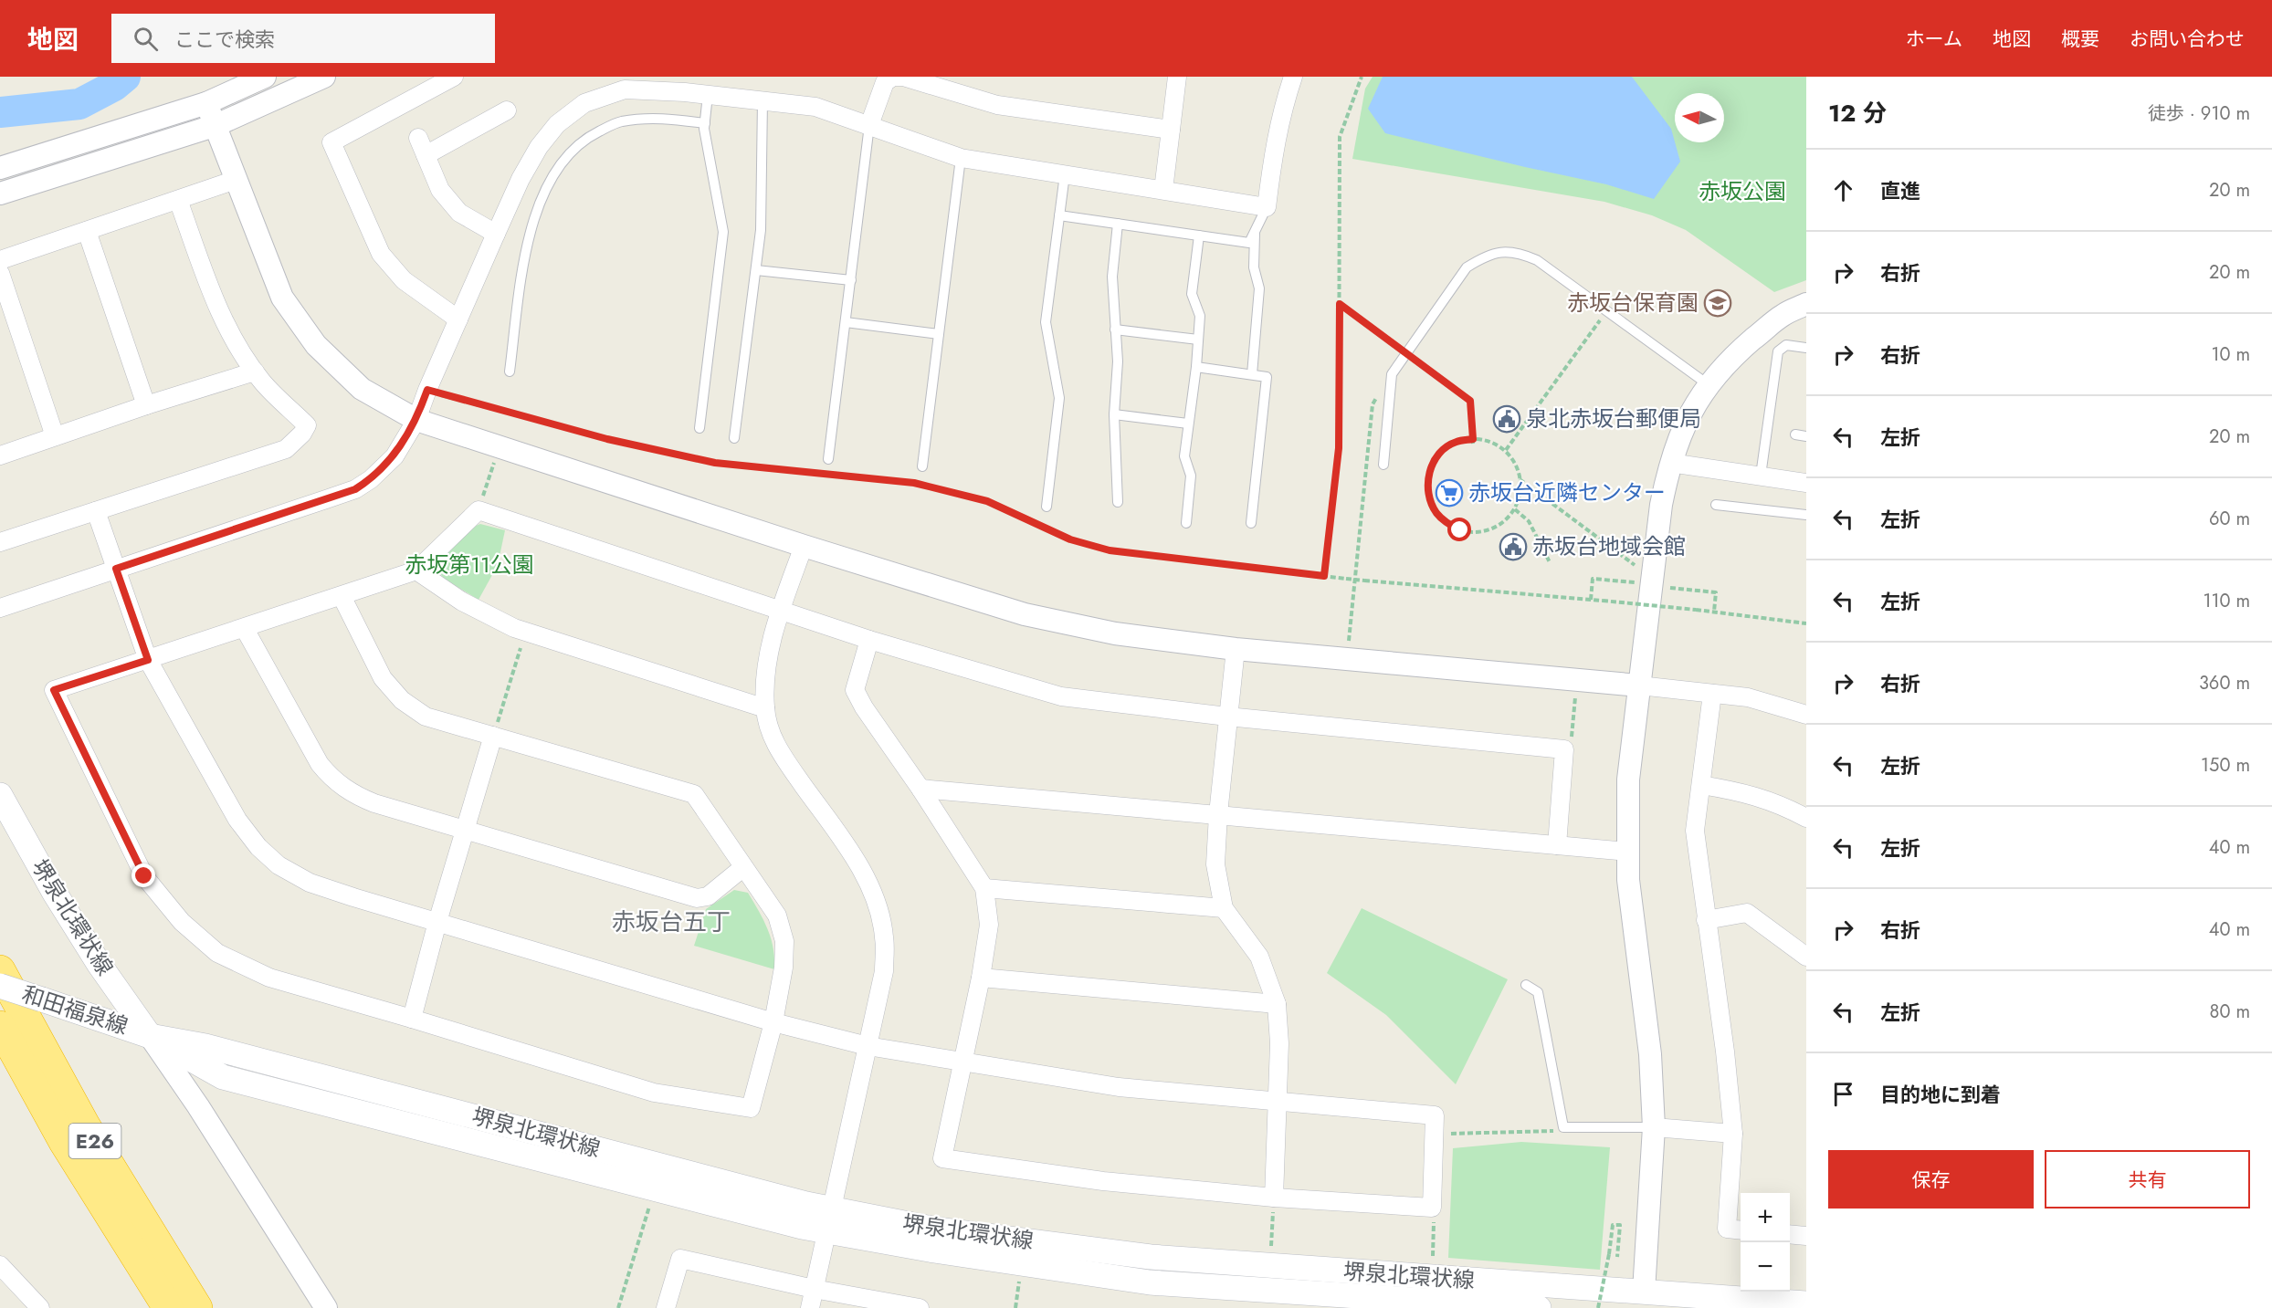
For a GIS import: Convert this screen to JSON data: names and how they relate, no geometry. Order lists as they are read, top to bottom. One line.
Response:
{"streets":{"highway":["E26"],"main road":["堺泉北環状線","和田福泉線"]},"crossings":[["堺泉北環状線","和田福泉線"]],"districts":["赤坂台五丁"],"parks":["赤坂公園","赤坂第11公園"],"places":{"school or university":["赤坂台保育園"],"public building":["泉北赤坂台郵便局","赤坂台地域会館"],"supermarket":["赤坂台近隣センター"]},"north":"left","page":{"header":"地図","search":"ここで検索","nav":["ホーム","地図","概要","お問い合わせ"],"heading":["12 分","徒歩 · 910 m"],"list":[["直進","20 m"],["右折","20 m"],["右折","10 m"],["左折","20 m"],["左折","60 m"],["左折","110 m"],["右折","360 m"],["左折","150 m"],["左折","40 m"],["右折","40 m"],["左折","80 m"],"目的地に到着"],"buttons":["保存","共有"],"map_buttons":["+","−"]}}
